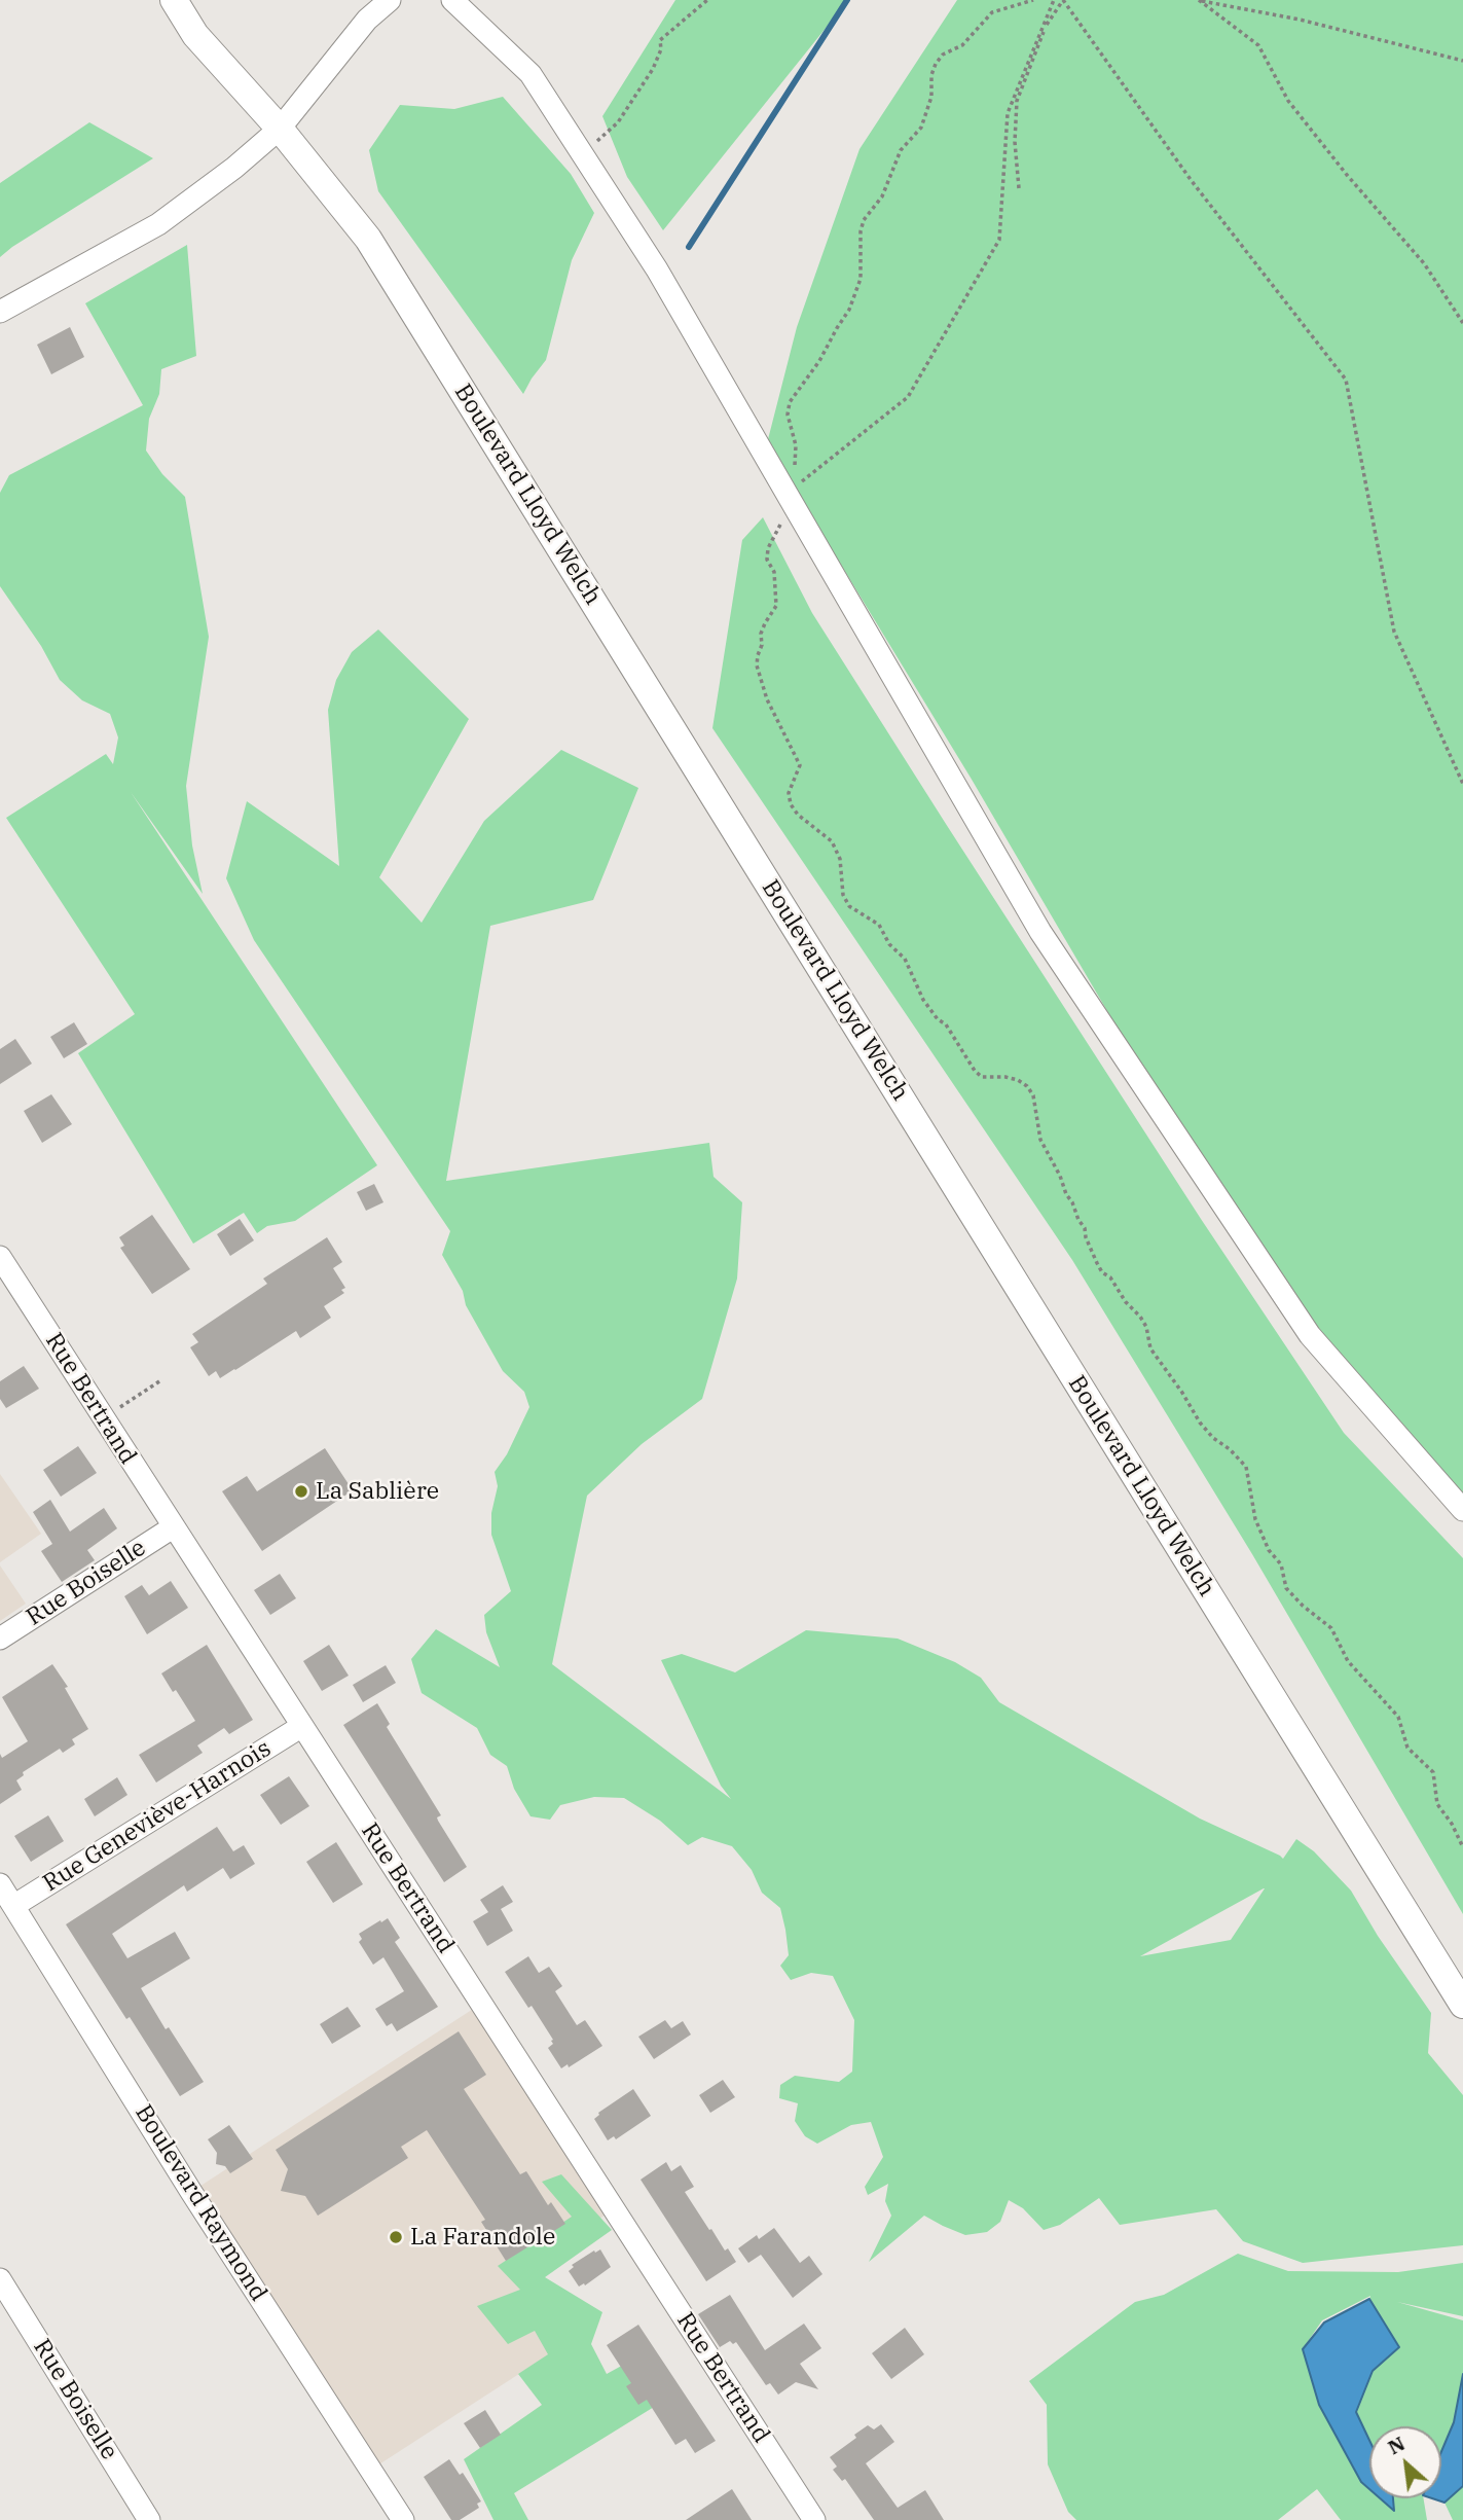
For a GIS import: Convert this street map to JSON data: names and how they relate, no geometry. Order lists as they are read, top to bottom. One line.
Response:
{"streets":{"main road":["Boulevard Lloyd Welch"],"street":["Rue Bertrand","Rue Boiselle","Rue Geneviève-Harnois","Boulevard Raymond"]},"crossings":[["Rue Bertrand","Rue Boiselle"],["Rue Bertrand","Rue Geneviève-Harnois"],["Rue Geneviève-Harnois","Boulevard Raymond"]],"places":["La Sablière","La Farandole"],"north":"top left"}
